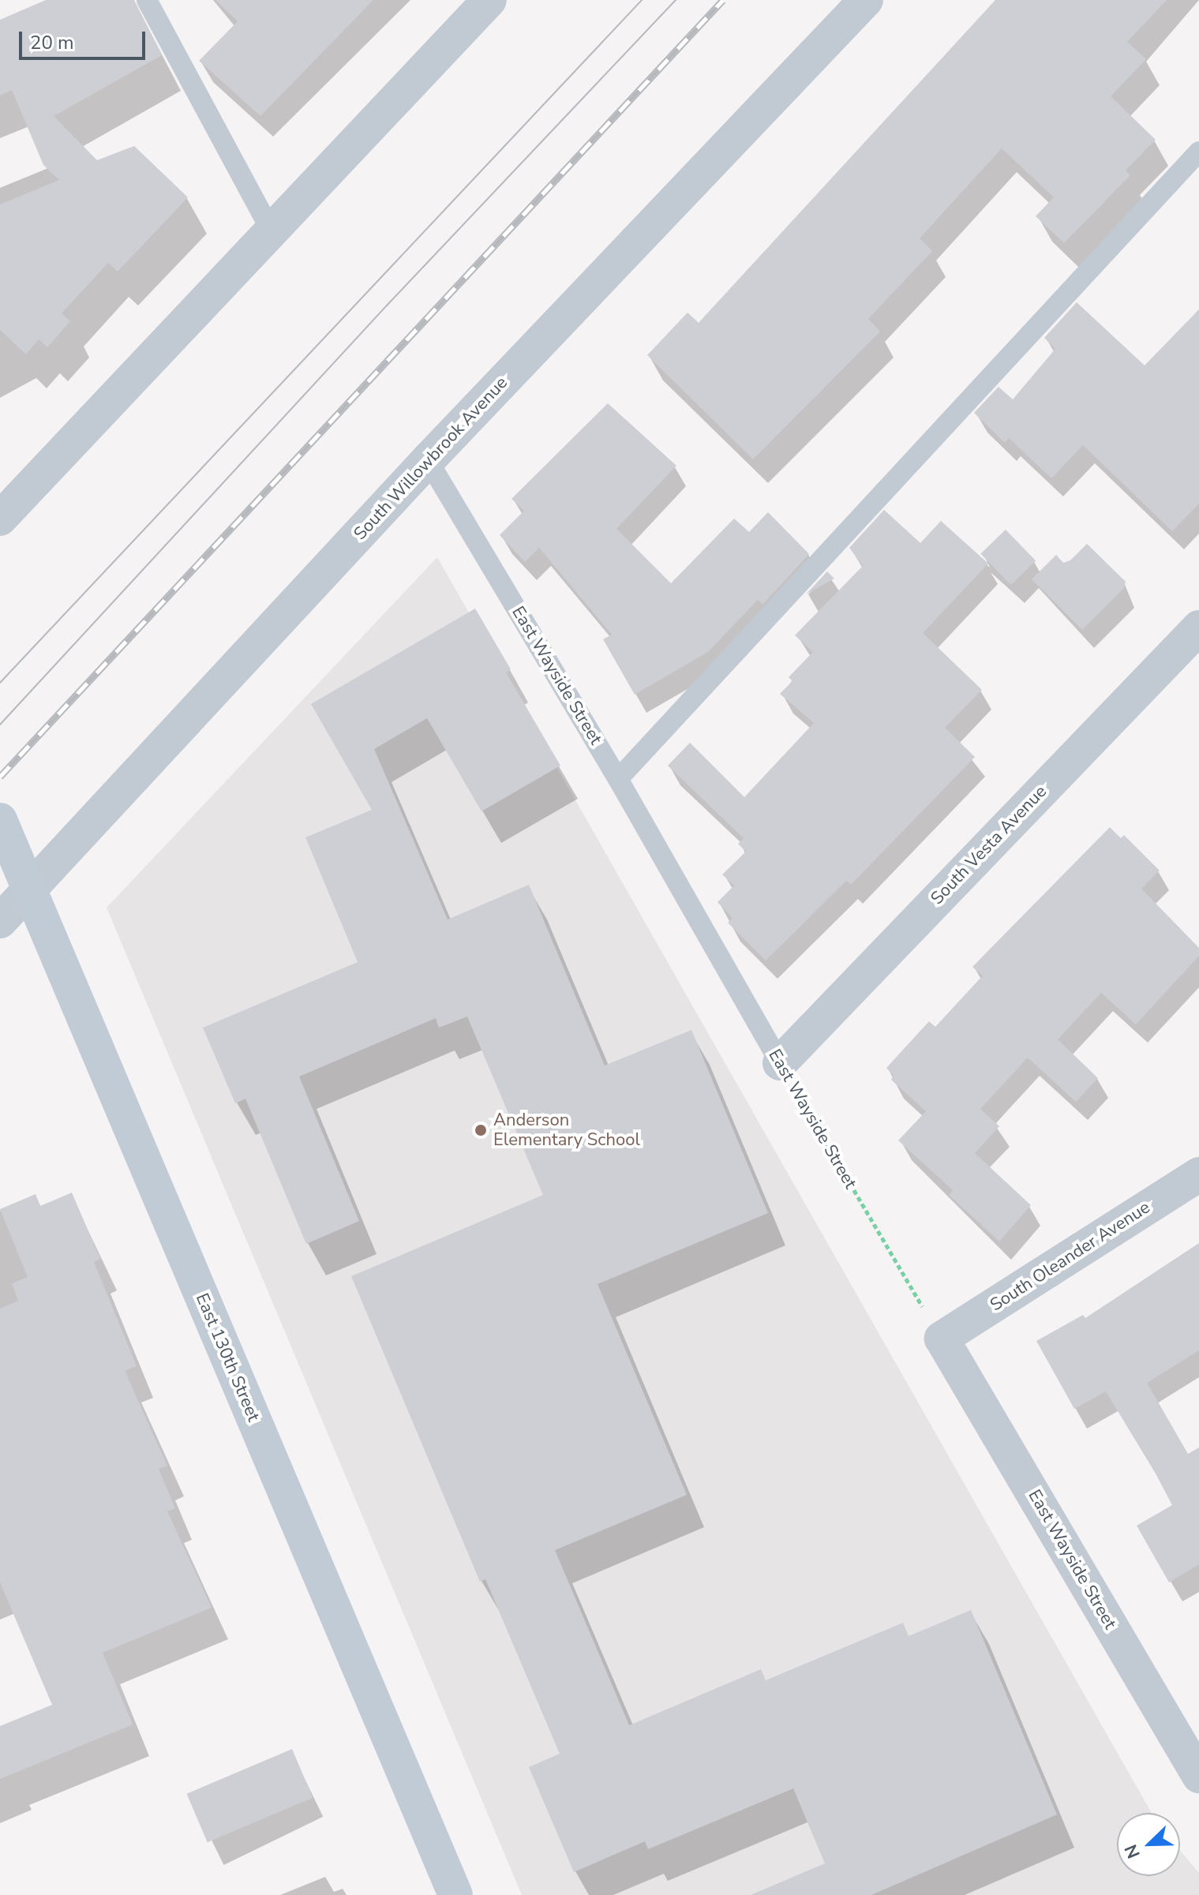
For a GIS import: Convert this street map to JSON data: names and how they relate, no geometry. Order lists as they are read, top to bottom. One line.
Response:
{"streets":{"street":["South Willowbrook Avenue","East Wayside Street","South Vesta Avenue","South Oleander Avenue","East 130th Street"]},"crossings":[["South Willowbrook Avenue","East Wayside Street"],["South Willowbrook Avenue","East 130th Street"],["East Wayside Street","South Vesta Avenue"],["East Wayside Street","South Oleander Avenue"]],"places":["Anderson Elementary School"],"scale_bar":"20 m","north":"bottom left"}
